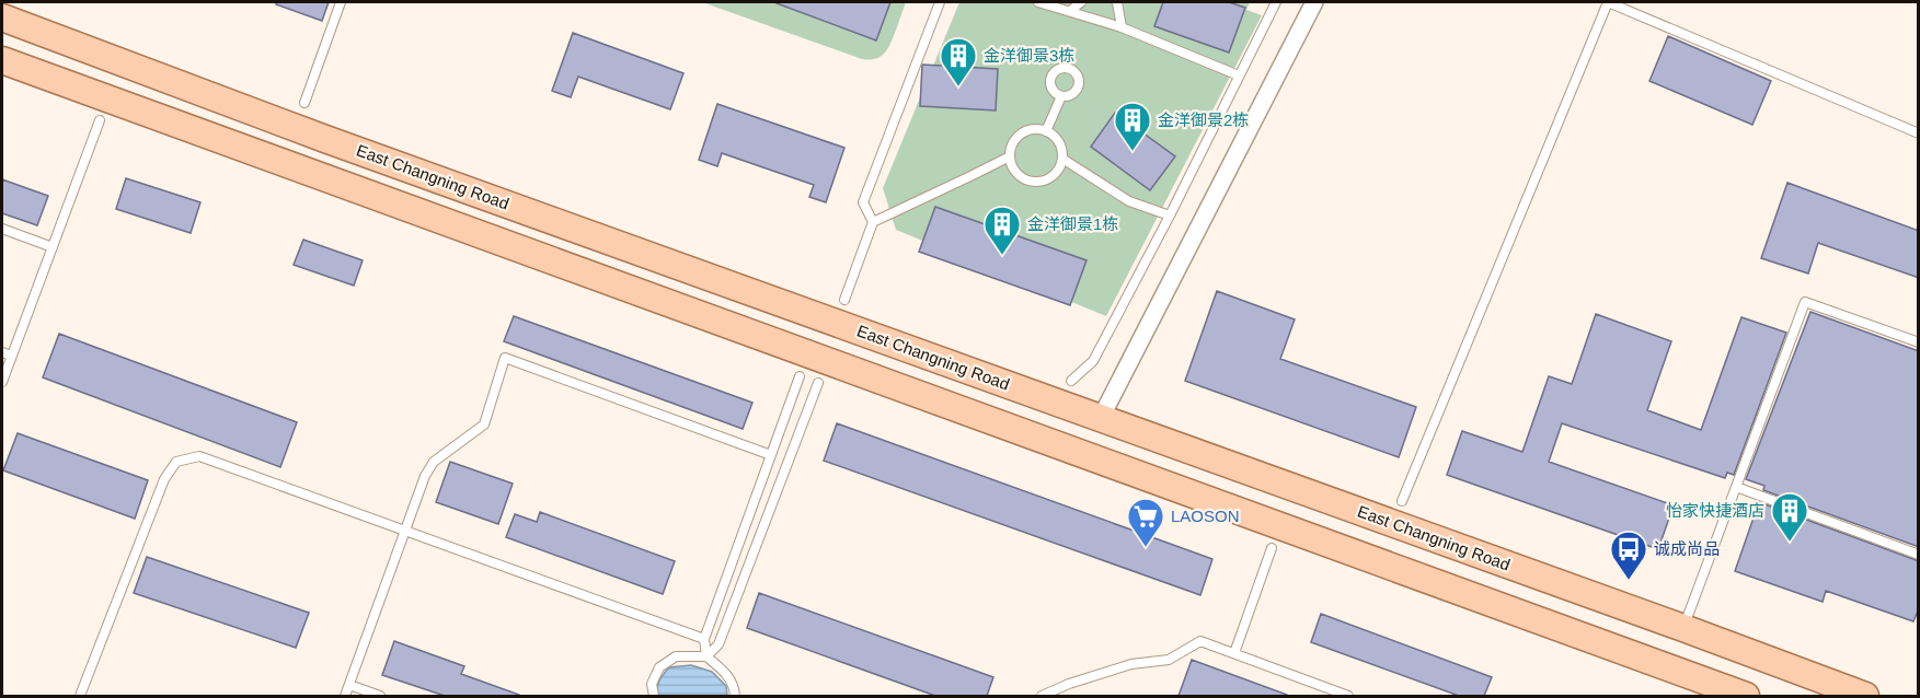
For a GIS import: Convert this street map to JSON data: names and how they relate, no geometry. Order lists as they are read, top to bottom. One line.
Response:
{"streets":{"main road":["East Changning Road"]},"places":{"building":["金洋御景3栋","金洋御景2栋","金洋御景1栋","怡家快捷酒店"],"supermarket":["LAOSON"],"bus stop":["诚成尚品"]}}
